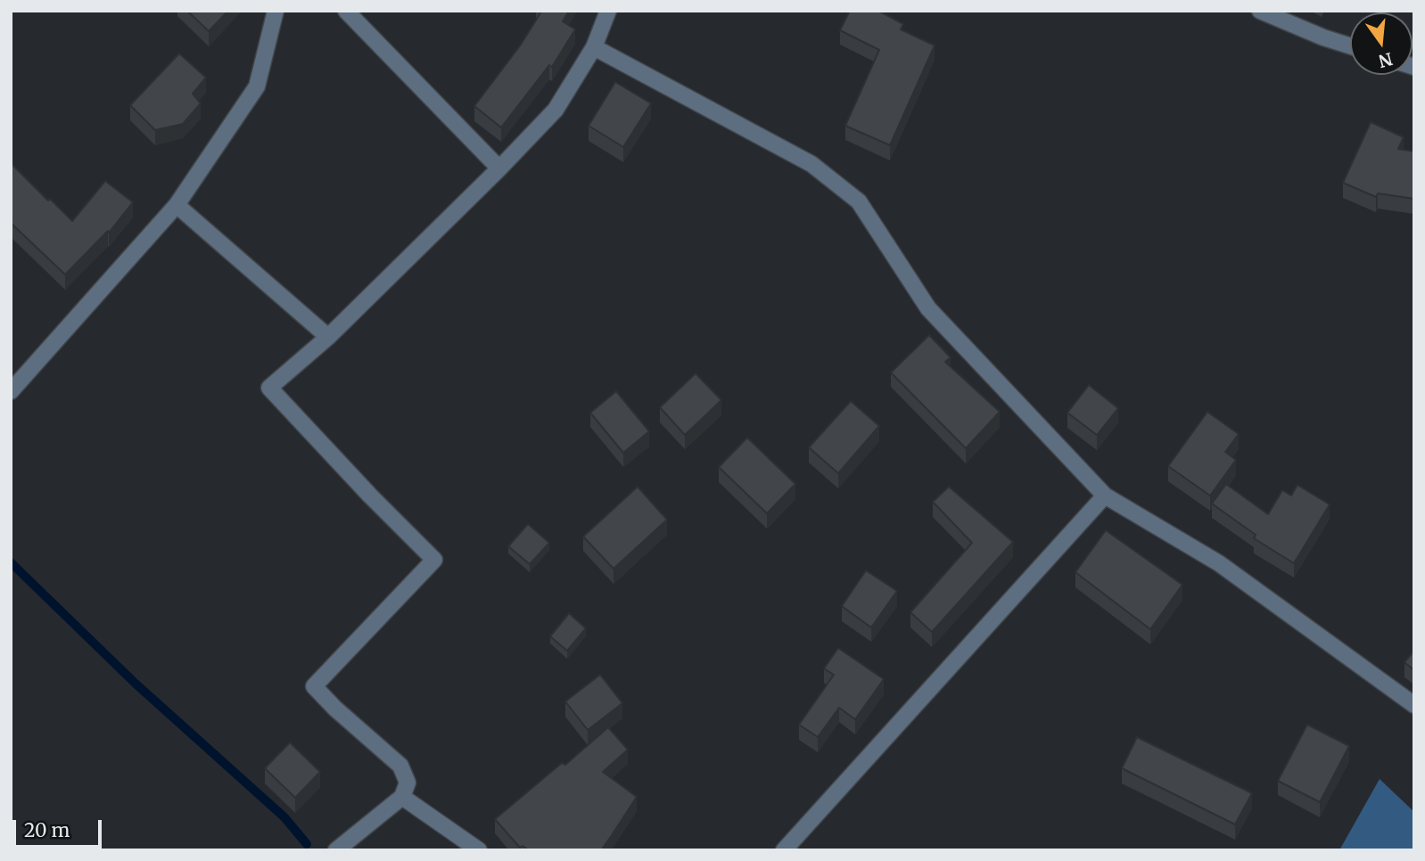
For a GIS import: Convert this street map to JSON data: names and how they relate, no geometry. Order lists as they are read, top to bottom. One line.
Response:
{"scale_bar":"20 m","north":"bottom"}
